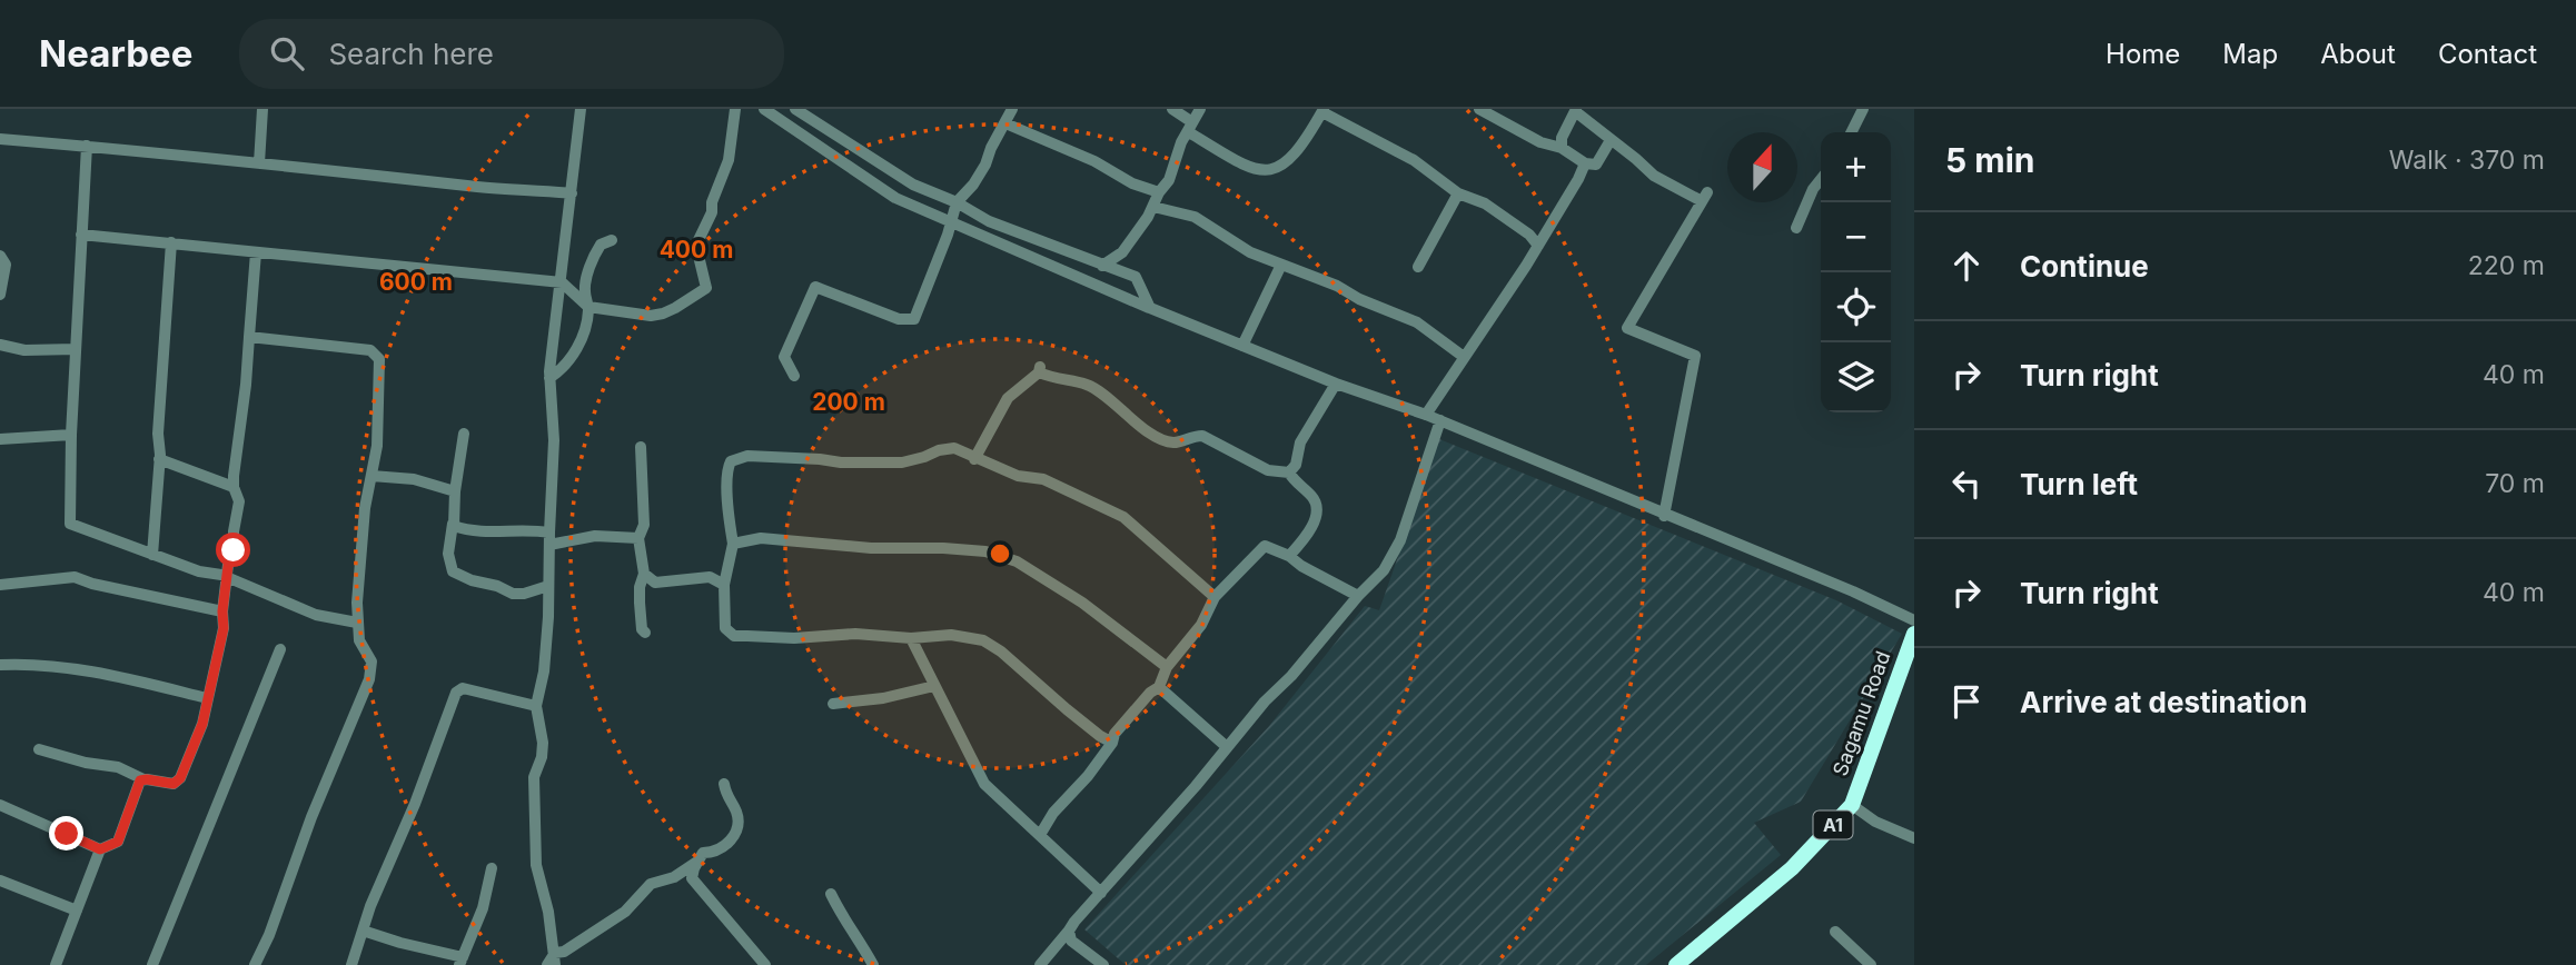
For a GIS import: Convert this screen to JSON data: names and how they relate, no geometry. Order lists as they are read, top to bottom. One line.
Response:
{"streets":{"highway":["Sagamu Road","A1"]},"north":"top","page":{"header":"Nearbee","search":"Search here","nav":["Home","Map","About","Contact"],"heading":["5 min","Walk · 370 m"],"map_buttons":["+","−"],"list":[["Continue","220 m"],["Turn right","40 m"],["Turn left","70 m"],["Turn right","40 m"],"Arrive at destination"]},"rings":["400 m","600 m","200 m"]}
